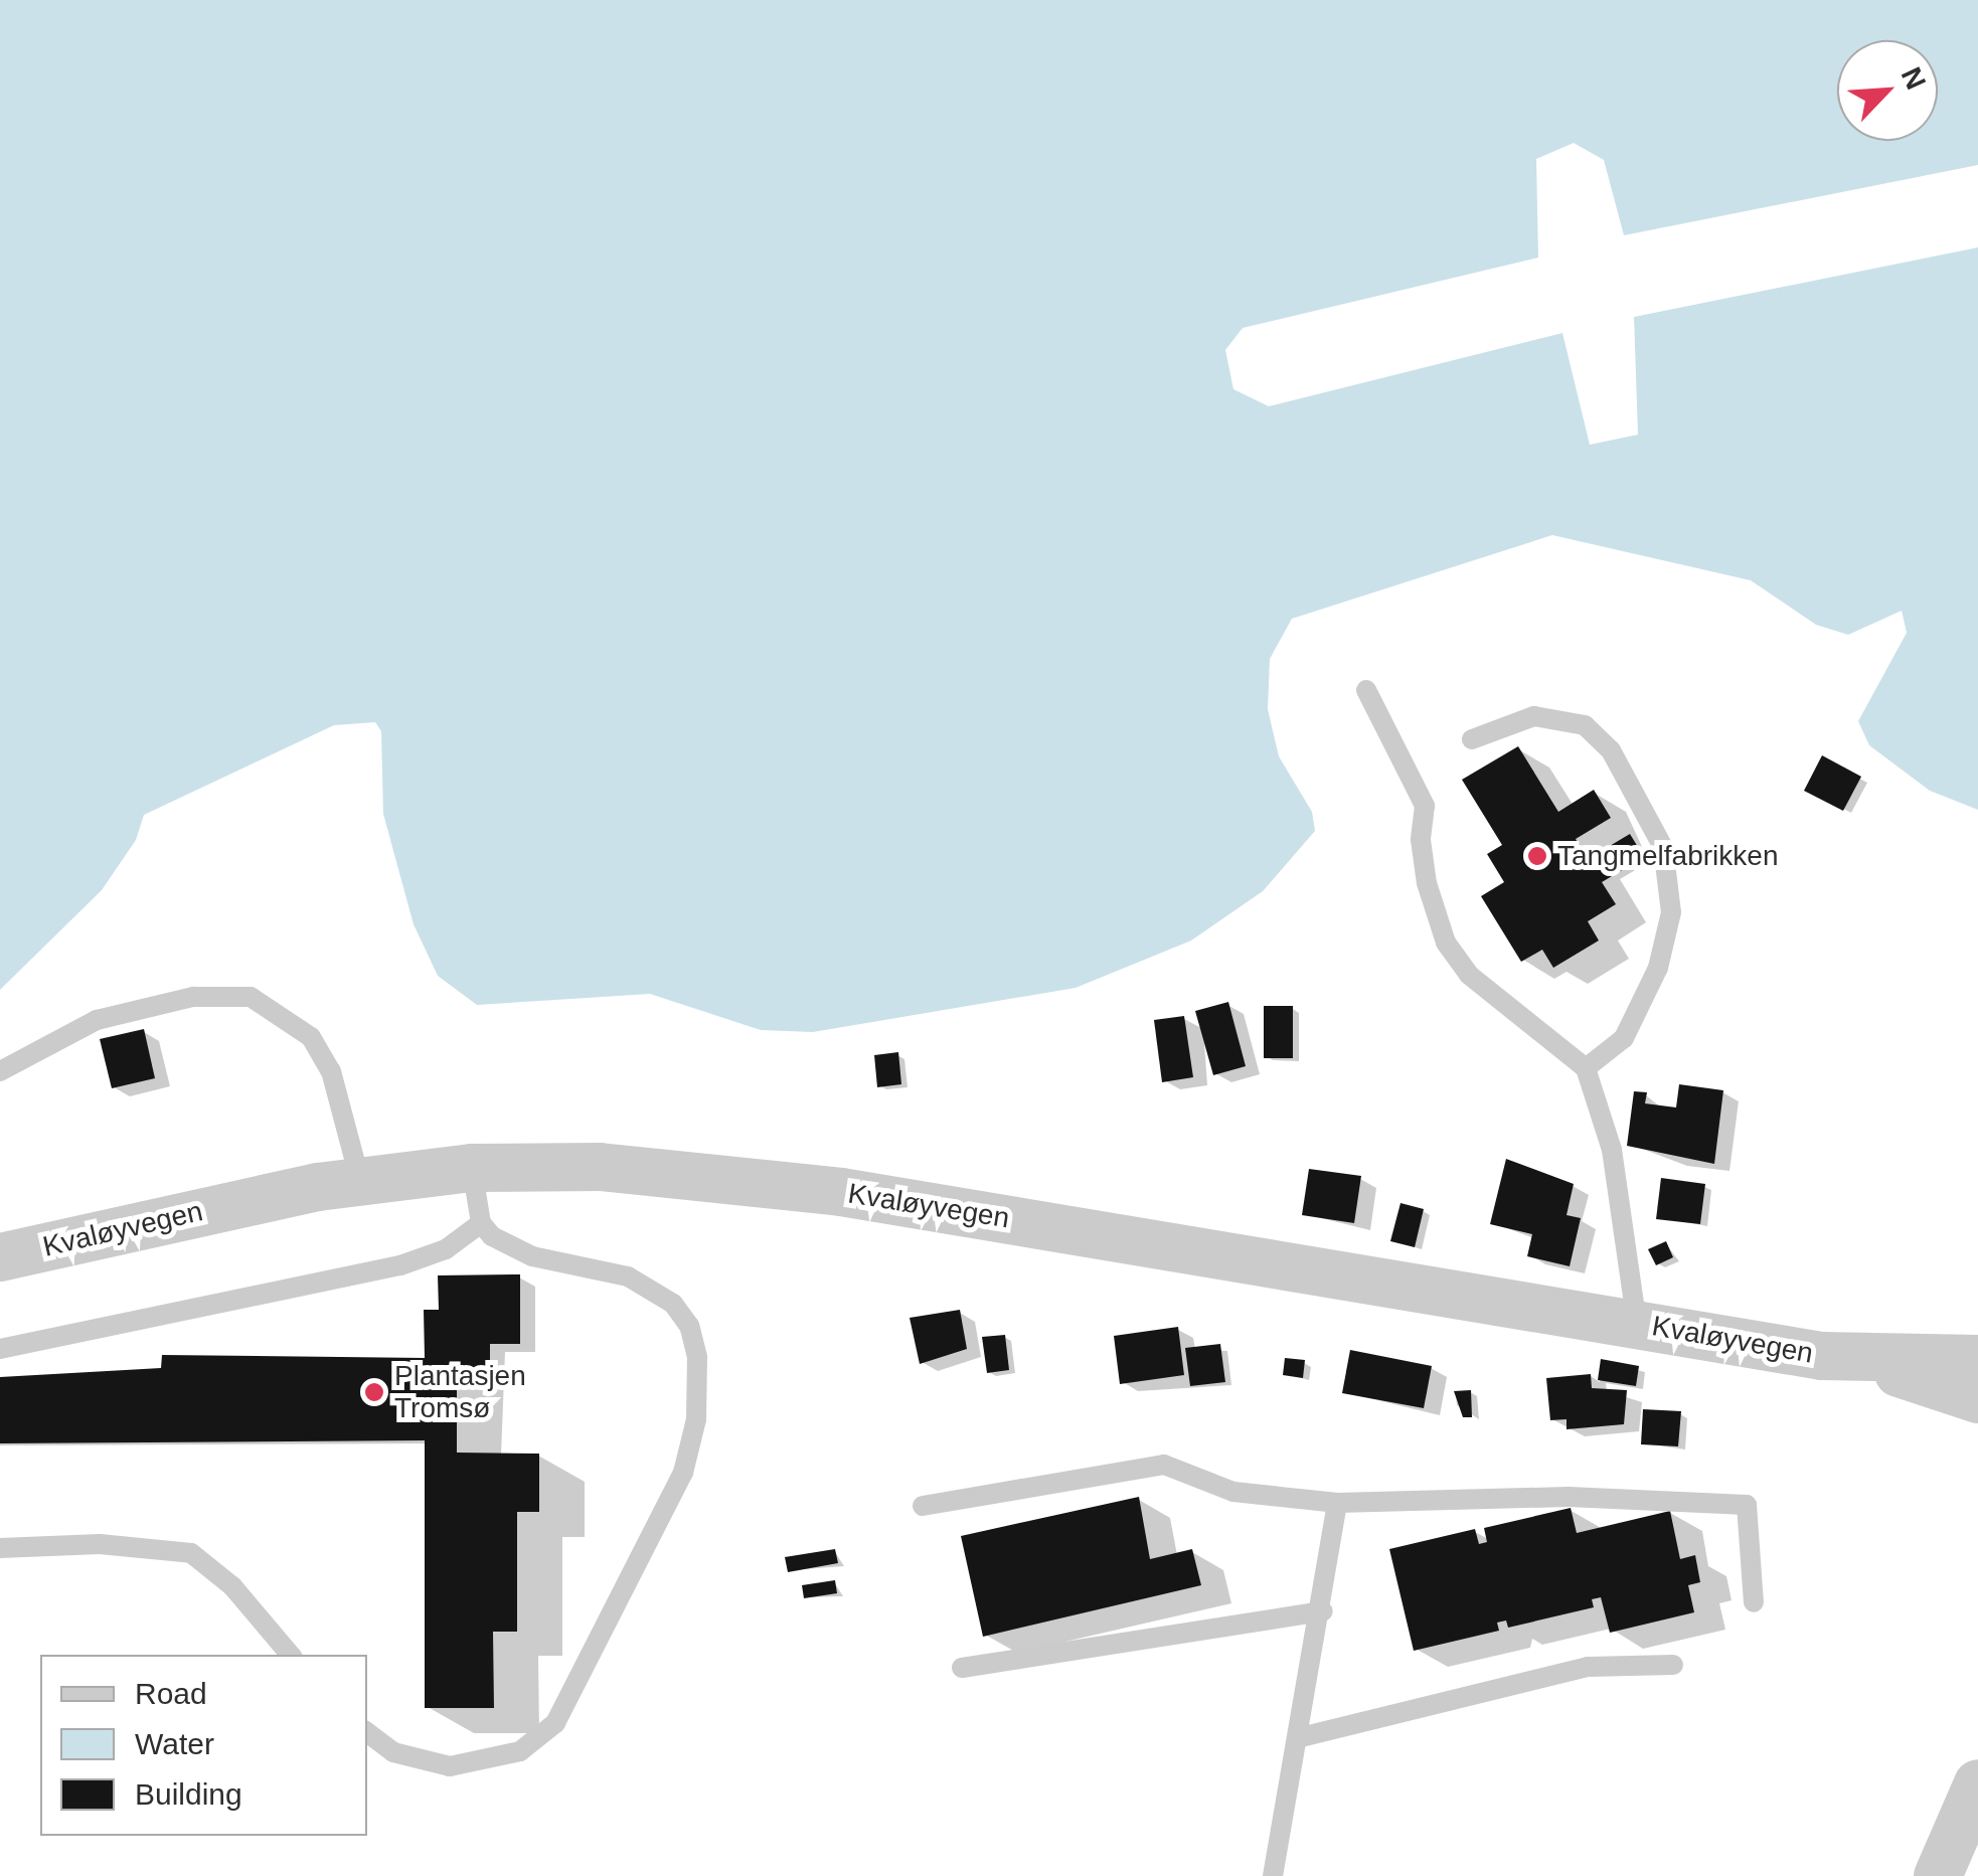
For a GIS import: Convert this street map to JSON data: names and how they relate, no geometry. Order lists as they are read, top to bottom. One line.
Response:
{"streets":{"street":["Kvaløyvegen"]},"places":["Tangmelfabrikken","Plantasjen Tromsø"],"legend":["Road","Water","Building"],"north":"top right"}
